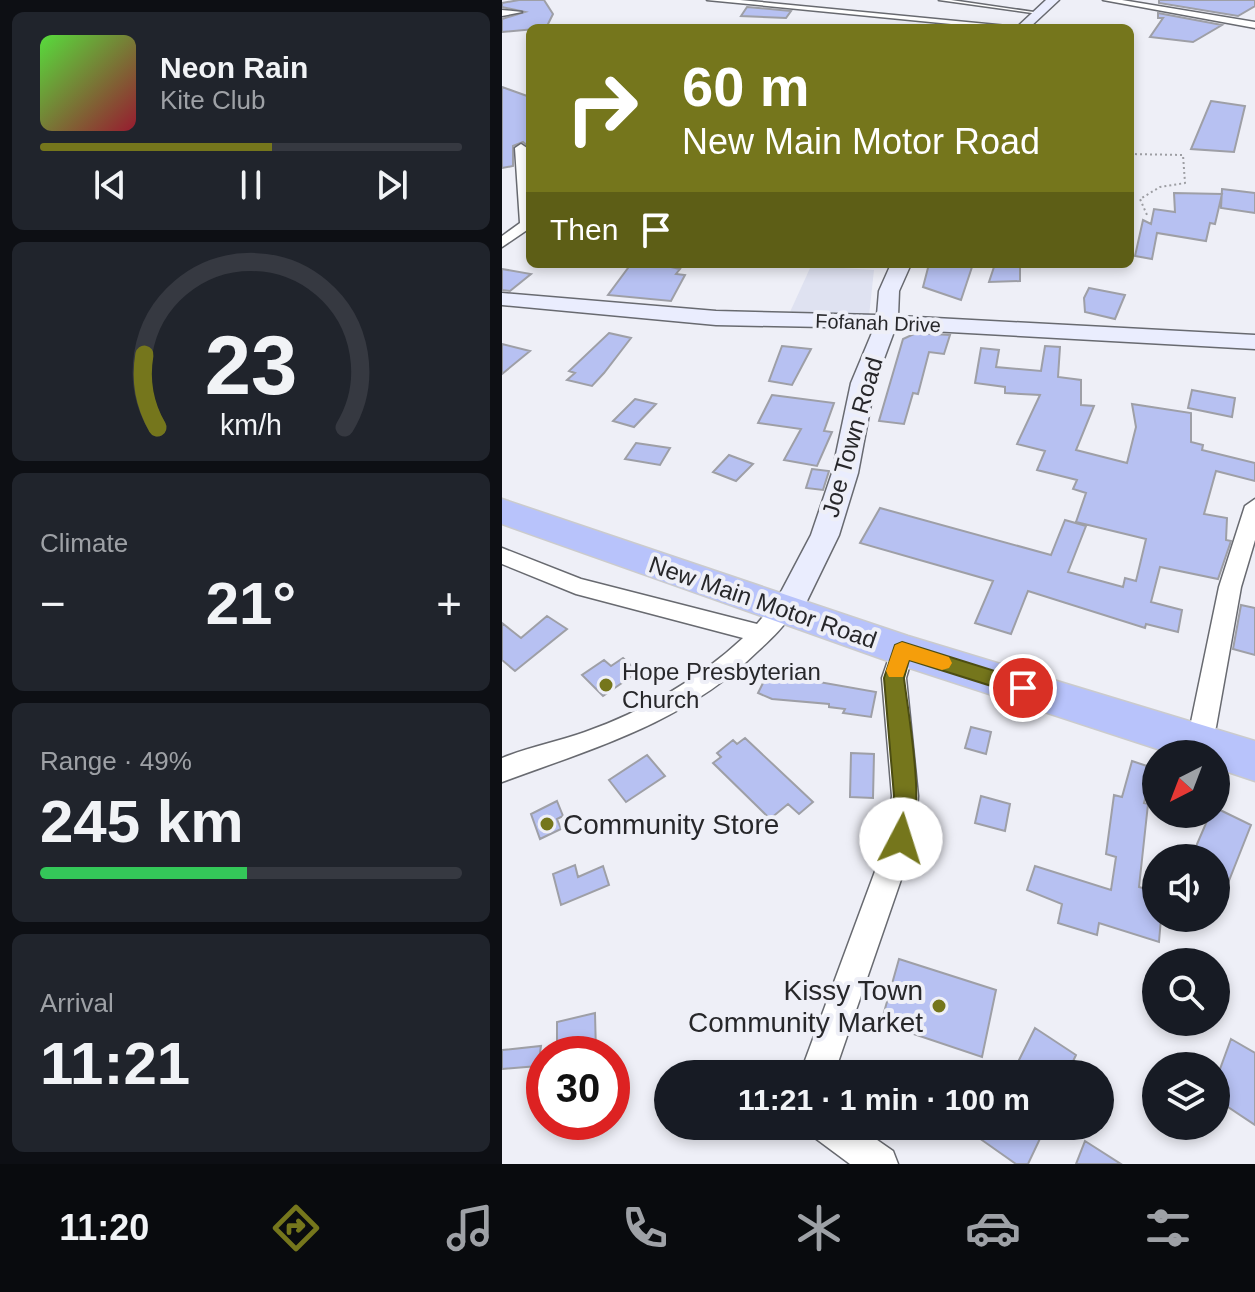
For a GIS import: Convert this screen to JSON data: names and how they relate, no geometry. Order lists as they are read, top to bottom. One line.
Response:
{"streets":{"highway":["New Main Motor Road"],"street":["Fofanah Drive","Joe Town Road"]},"crossings":[["Fofanah Drive","Joe Town Road"],["Joe Town Road","New Main Motor Road"]],"places":["Hope Presbyterian Church","Community Store","Kissy Town Community Market"],"north":"bottom left","page":{"turn":["60 m","New Main Motor Road"],"song":["Neon Rain","Kite Club"],"then":"Then","tile":["Climate",["Range · 49%","245 km"],["Arrival","11:21"]],"heat":["−","21°","+"],"limit":"30","trip":"11:21 · 1 min · 100 m","tabs":"11:20","gauge":["23","km/h"]}}
